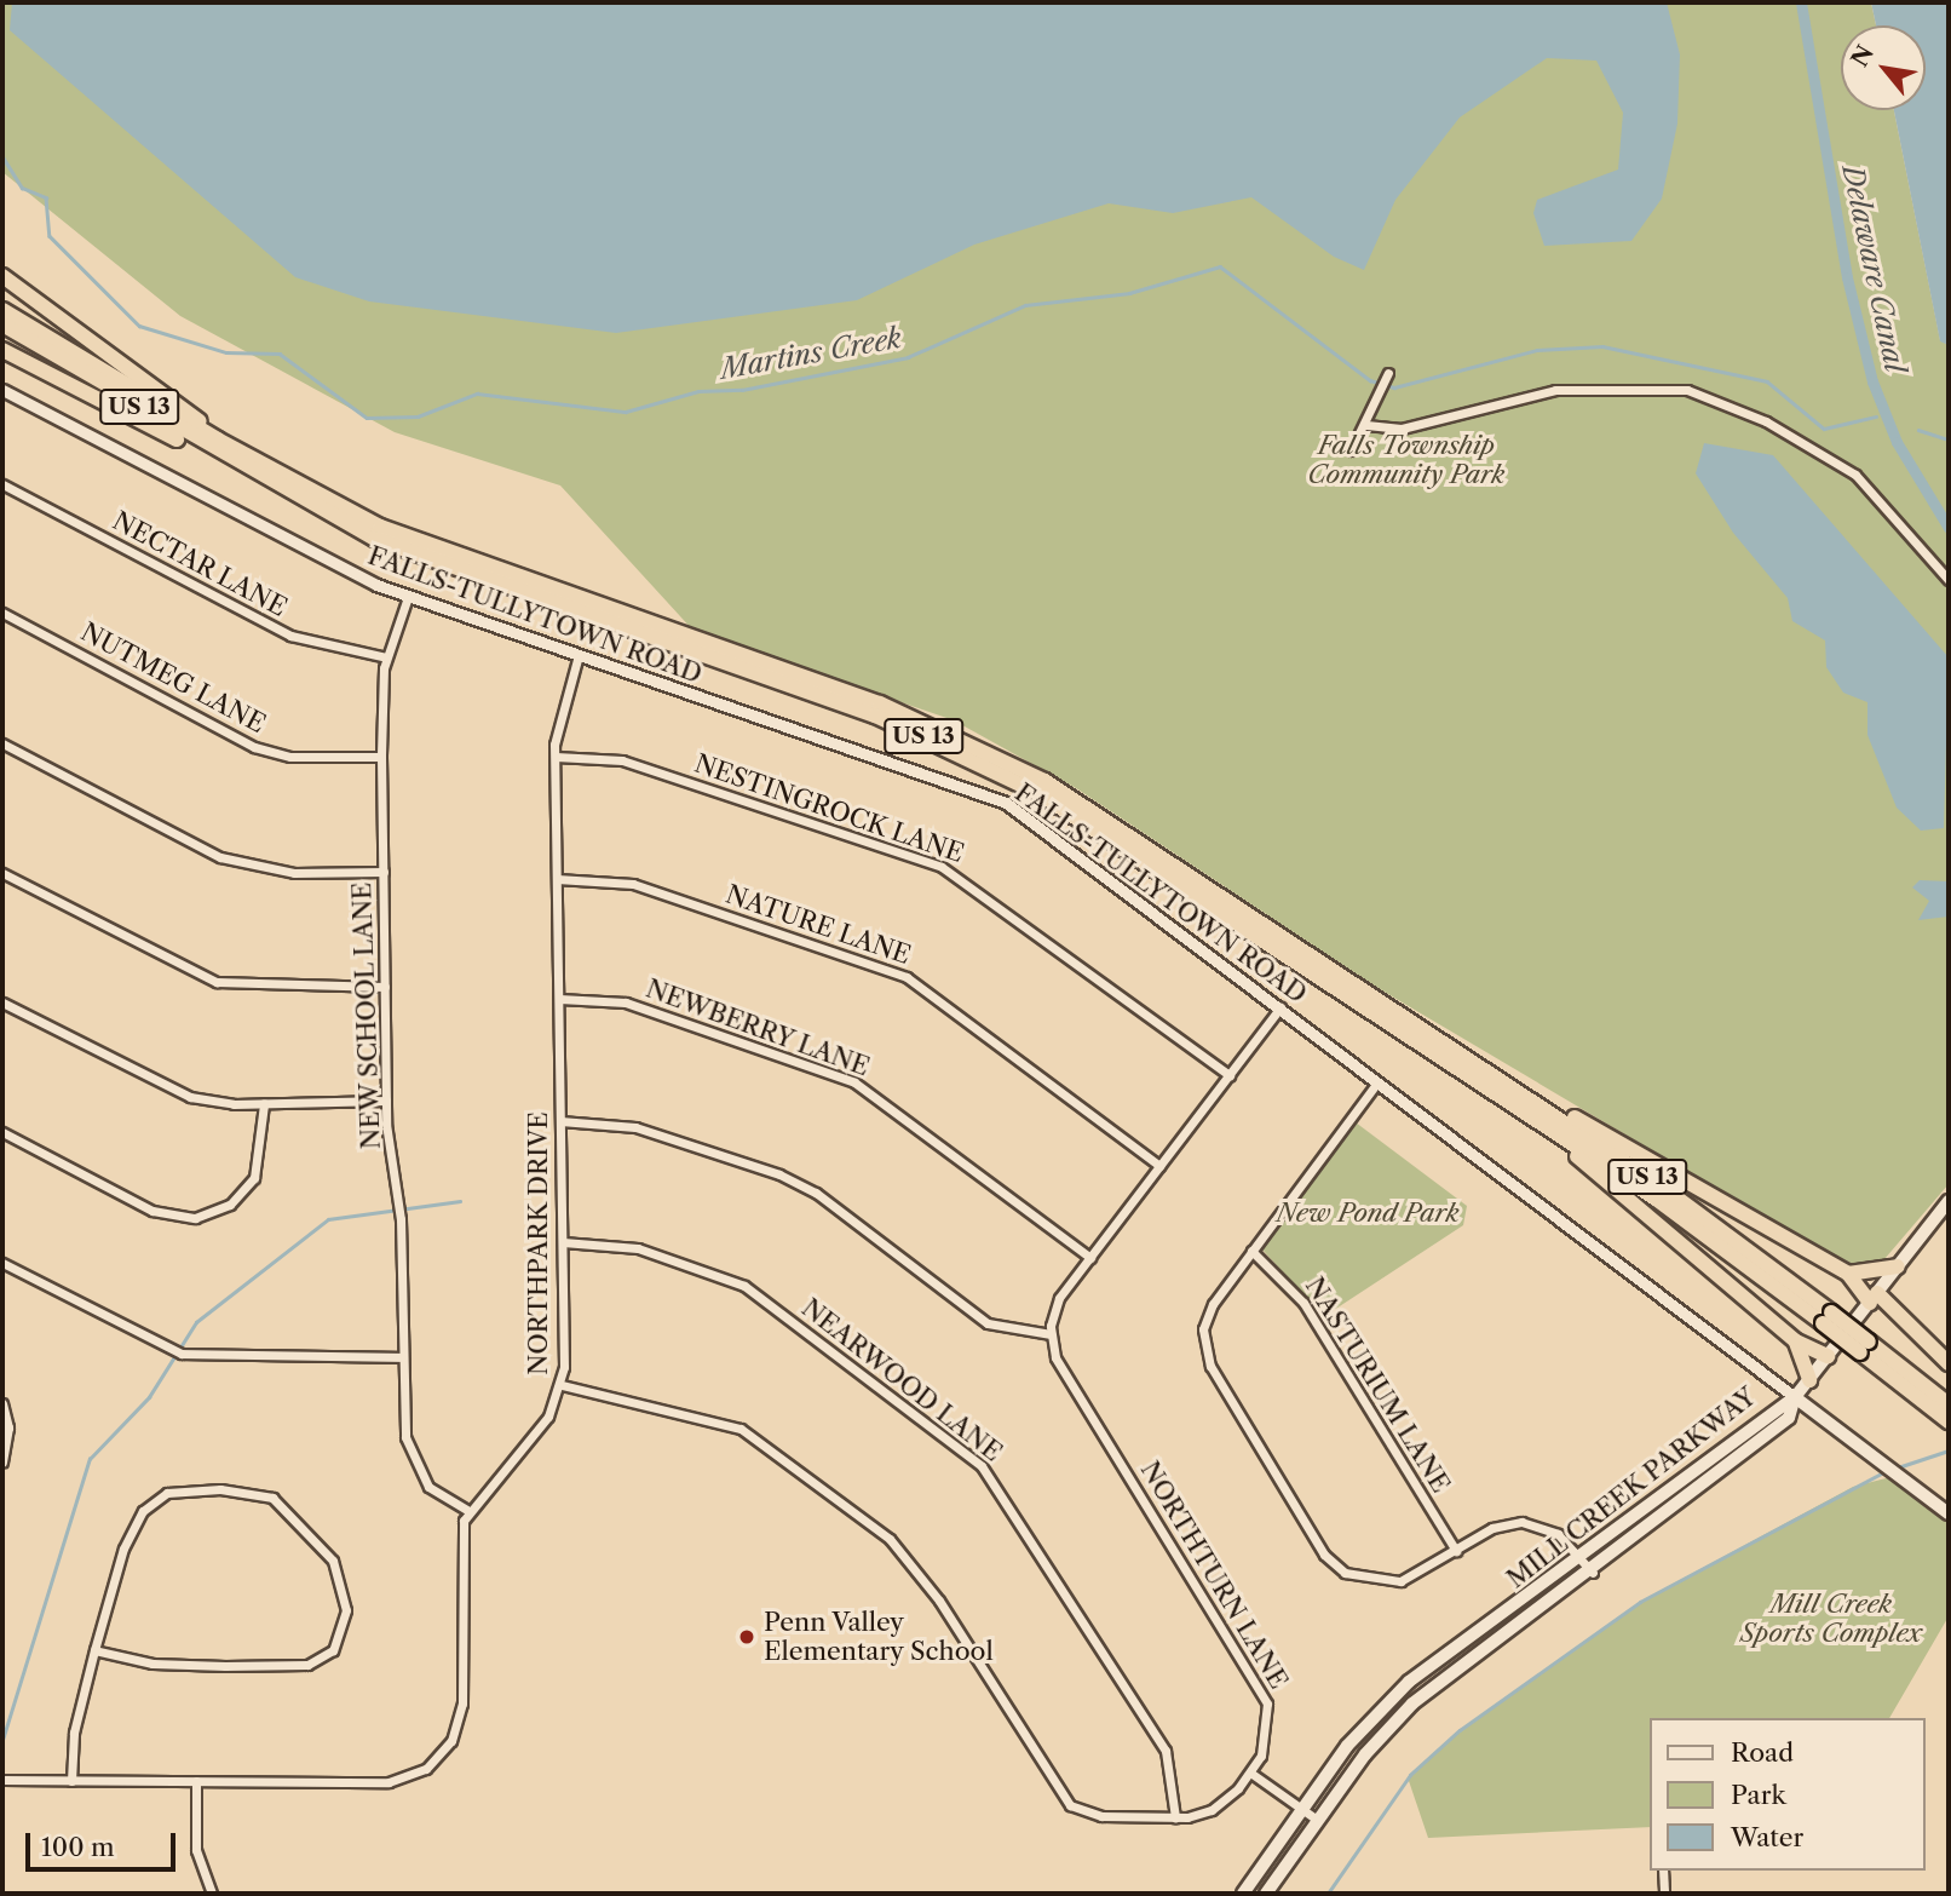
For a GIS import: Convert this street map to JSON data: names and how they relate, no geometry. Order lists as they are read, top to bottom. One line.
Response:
{"streets":{"highway":["US 13"],"main road":["MILL CREEK PARKWAY"],"street":["NECTAR LANE","FALLS-TULLYTOWN ROAD","NUTMEG LANE","NESTINGROCK LANE","NATURE LANE","NEW SCHOOL LANE","NEWBERRY LANE","NORTHPARK DRIVE","NEARWOOD LANE","NASTURIUM LANE","NORTHTURN LANE"]},"crossings":[["NECTAR LANE","NEW SCHOOL LANE"],["FALLS-TULLYTOWN ROAD","NEW SCHOOL LANE"],["FALLS-TULLYTOWN ROAD","NORTHPARK DRIVE"],["FALLS-TULLYTOWN ROAD","MILL CREEK PARKWAY"],["NUTMEG LANE","NEW SCHOOL LANE"],["NESTINGROCK LANE","NORTHPARK DRIVE"],["NATURE LANE","NORTHPARK DRIVE"],["NEW SCHOOL LANE","NORTHPARK DRIVE"],["NEWBERRY LANE","NORTHPARK DRIVE"],["NORTHPARK DRIVE","NEARWOOD LANE"],["NORTHPARK DRIVE","NORTHTURN LANE"],["NEARWOOD LANE","NORTHTURN LANE"]],"water":["Delaware Canal","Martins Creek"],"parks":["Falls Township Community Park","New Pond Park","Mill Creek Sports Complex"],"places":["Penn Valley Elementary School"],"legend":["Road","Park","Water"],"scale_bar":"100 m","north":"top left"}
